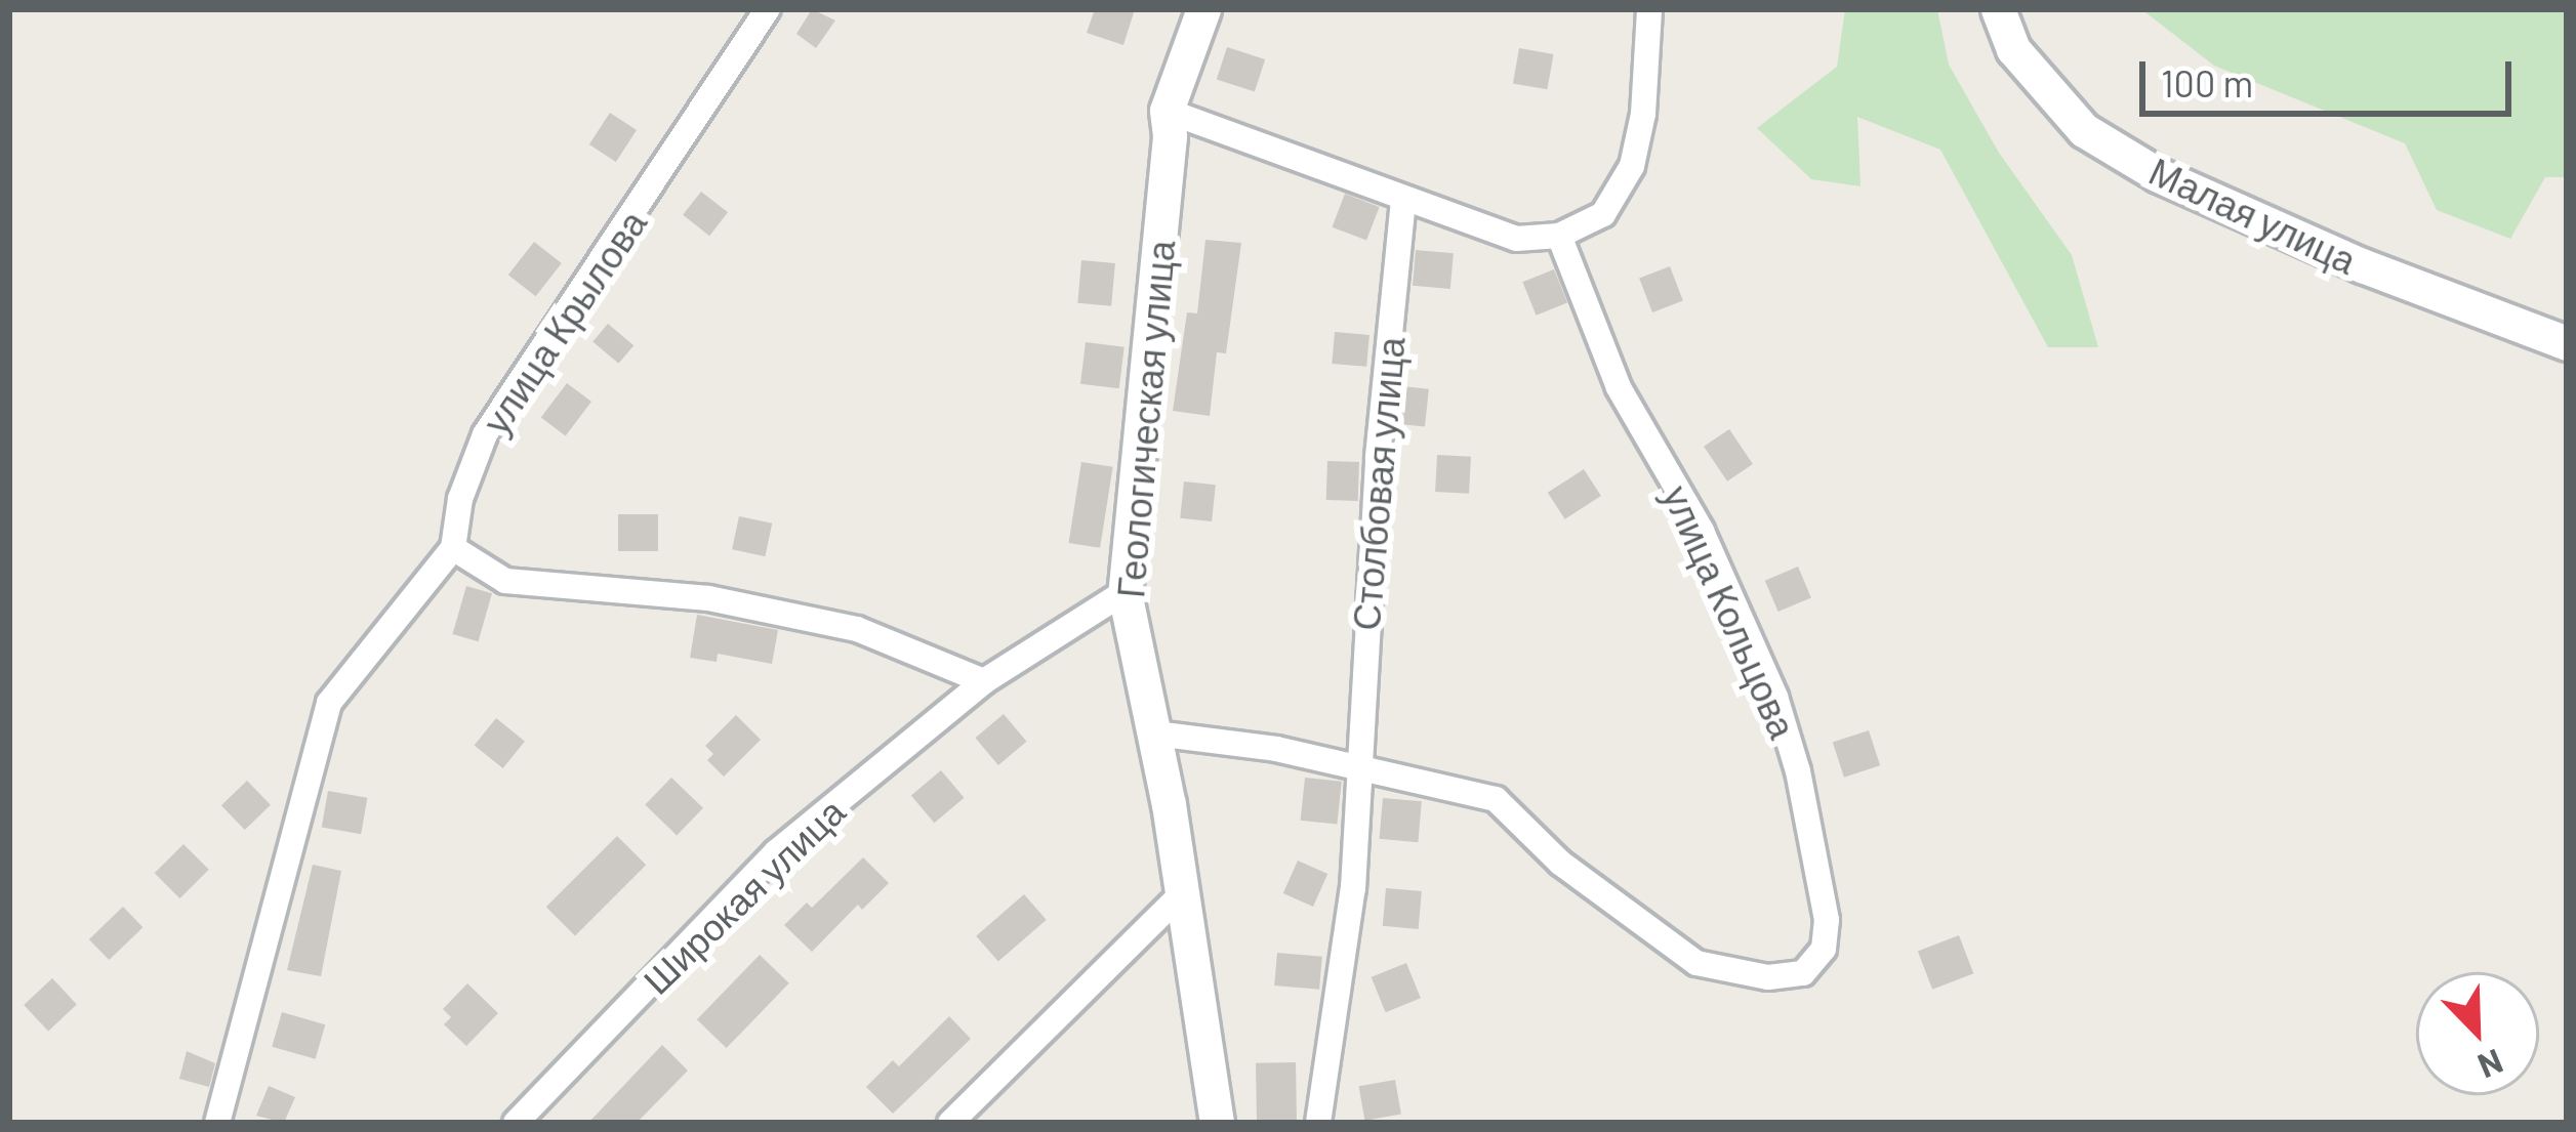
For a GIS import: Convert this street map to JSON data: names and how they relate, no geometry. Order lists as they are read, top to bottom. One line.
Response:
{"streets":{"street":["Малая улица","улица Крылова","Геологическая улица","Столбовая улица","улица Кольцова","Широкая улица"]},"crossings":[["Геологическая улица","Широкая улица"],["Столбовая улица","улица Кольцова"]],"scale_bar":"100 m","north":"bottom right"}
